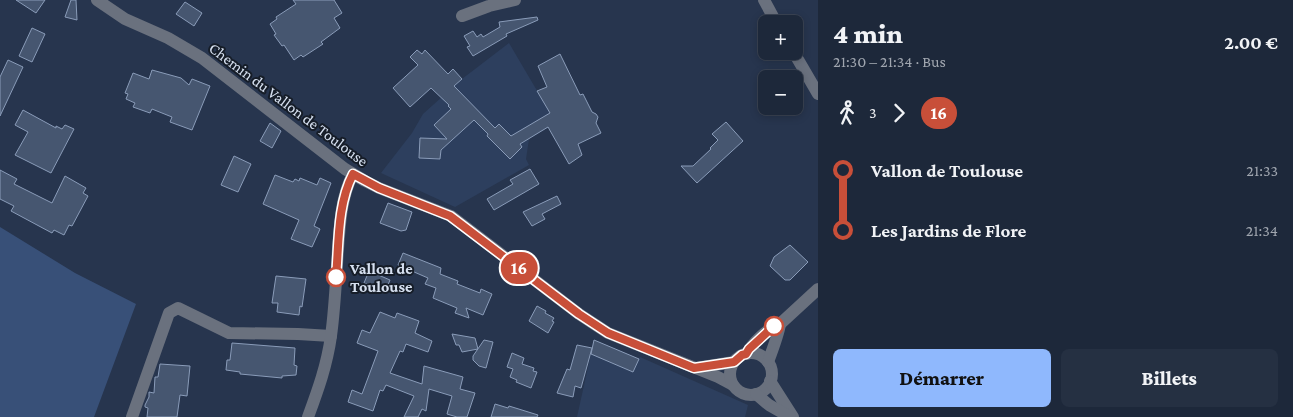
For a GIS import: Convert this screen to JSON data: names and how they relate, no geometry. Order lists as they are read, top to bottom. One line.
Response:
{"streets":{"street":["Chemin du Vallon de Toulouse"]},"places":["Vallon de Toulouse"],"lines":["bus line 16"],"page":{"on_map":"16","heading":["4 min","21:30 – 21:34 · Bus","2.00 €"],"map_buttons":["+","−"],"legs":["3","16"],"list":[{"name":"Vallon de Toulouse","value":"21:33"},{"name":"Les Jardins de Flore","value":"21:34"}],"buttons":["Démarrer","Billets"]}}
